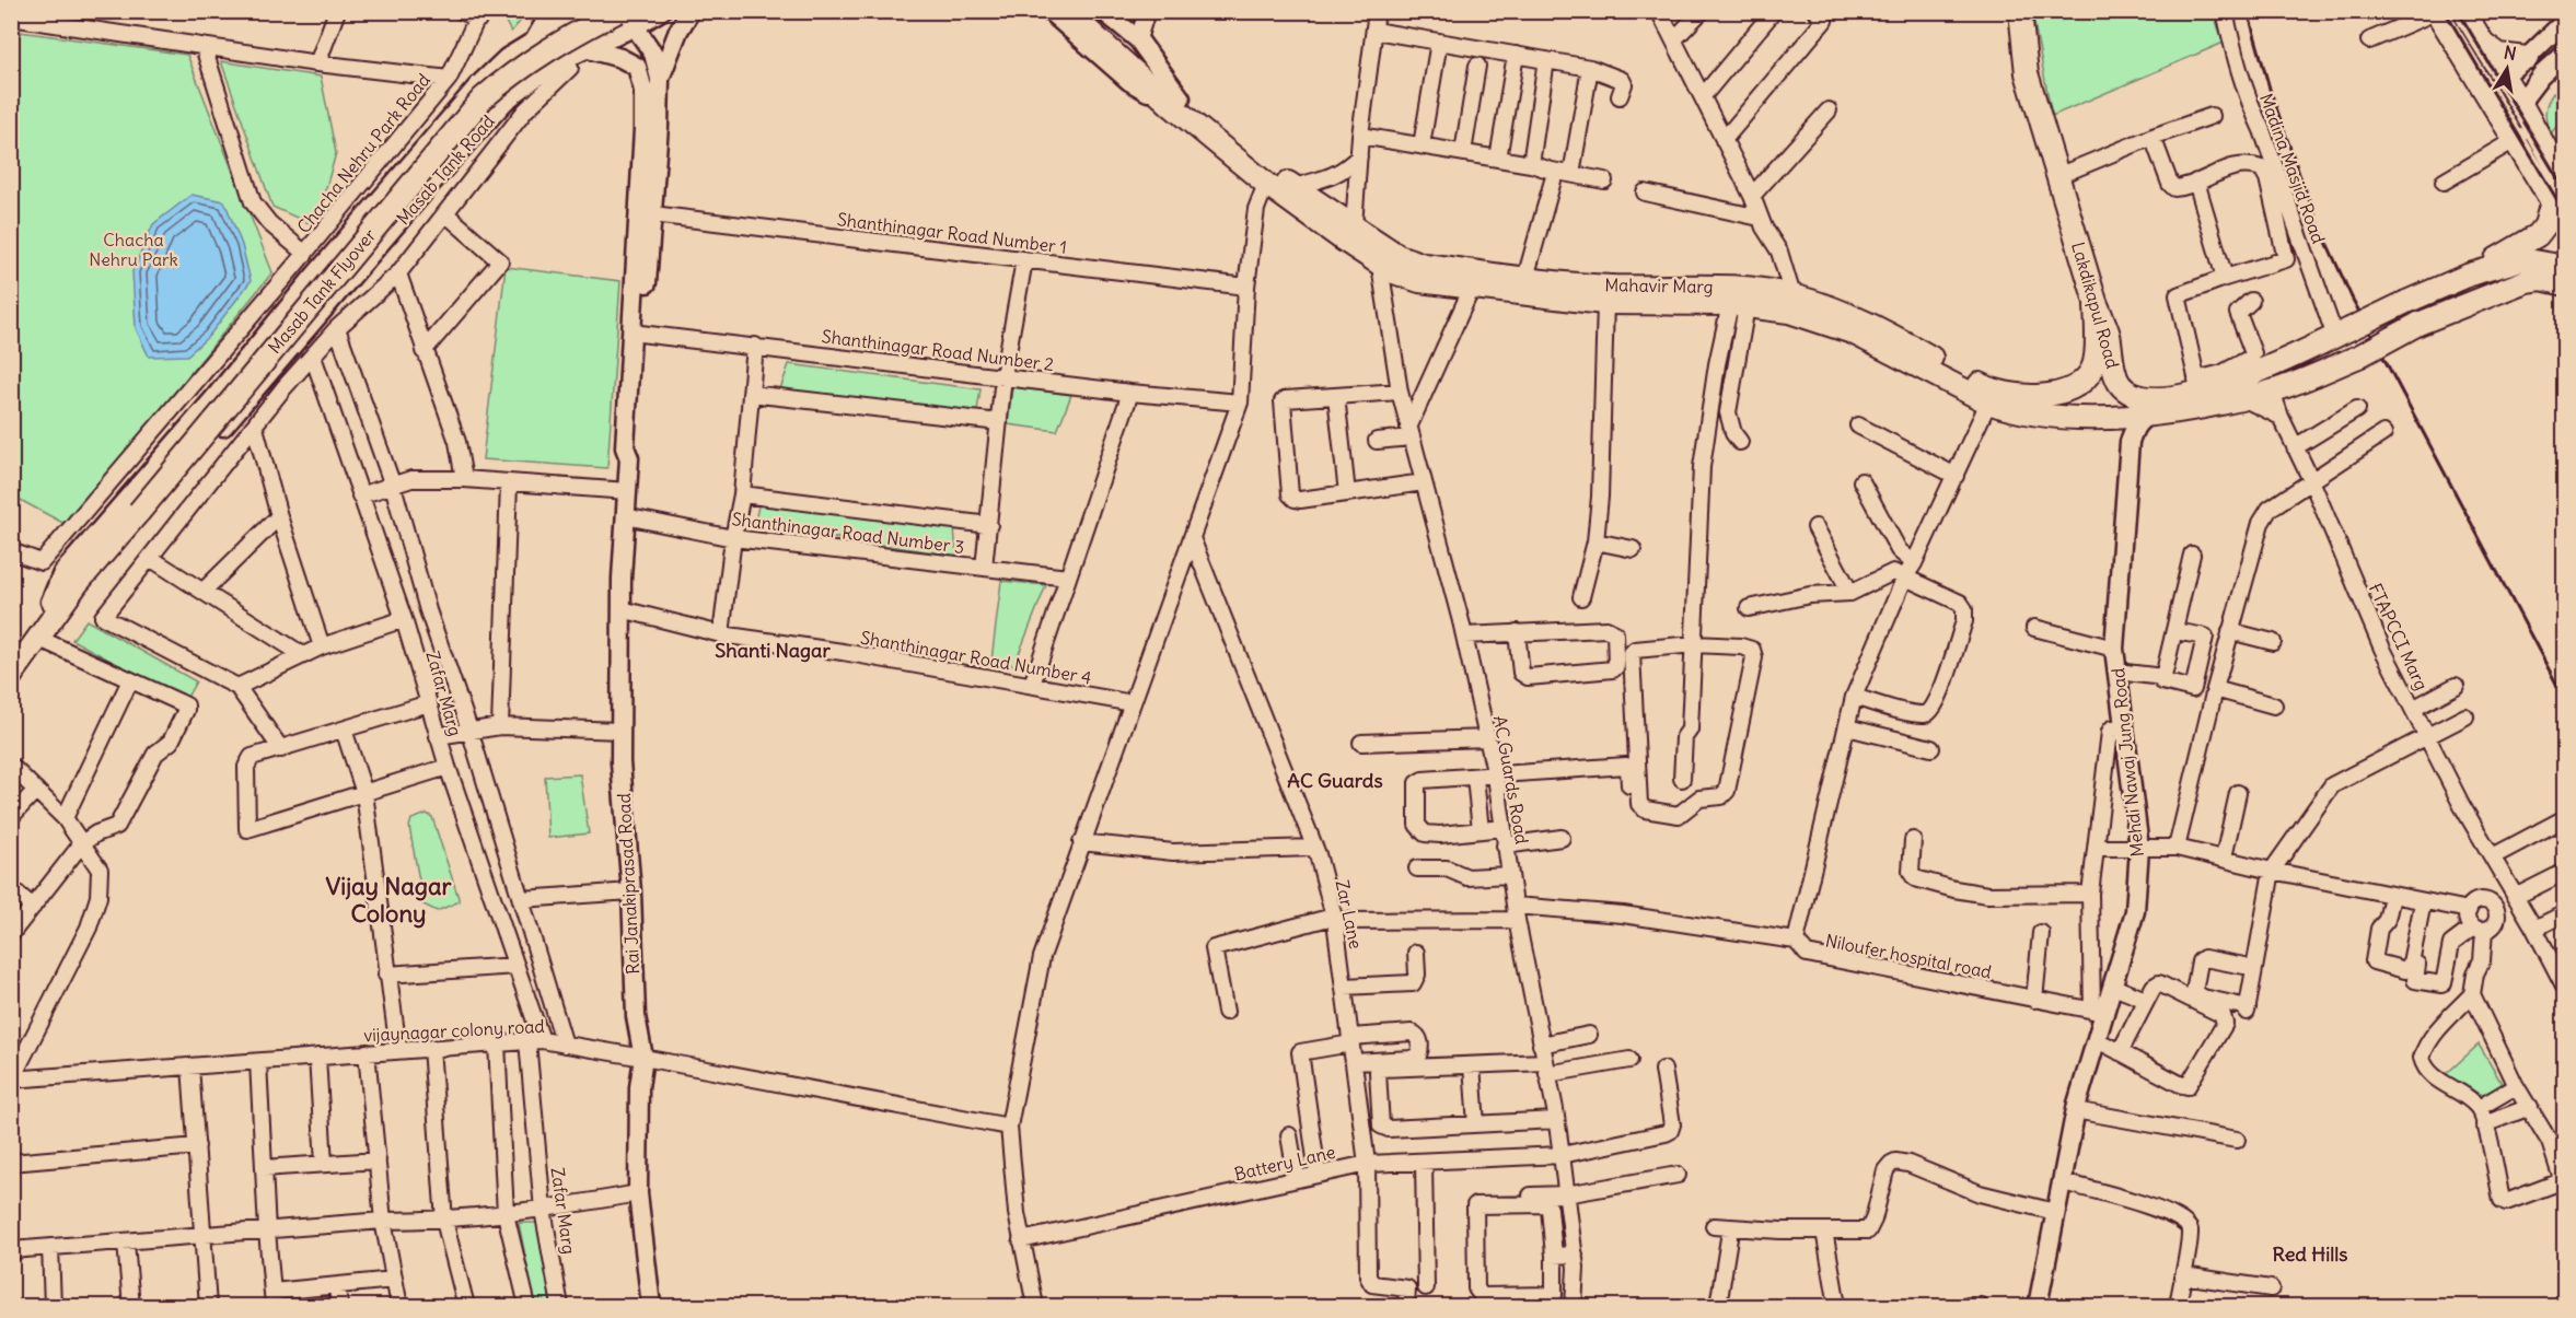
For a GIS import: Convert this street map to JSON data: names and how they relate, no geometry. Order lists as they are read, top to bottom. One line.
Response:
{"streets":{"highway":["Mahavir Marg","Masab Tank Flyover","Lakdikapul Road"],"main road":["Masab Tank Road","Mehdi Nawaj Jung Road","Rai Janakiprasad Road"],"street":["Chacha Nehru Park Road","Madina Masjid Road","Shanthinagar Road Number 1","Shanthinagar Road Number 2","Shanthinagar Road Number 3","FTAPCCI Marg","Shanthinagar Road Number 4","Zafar Marg","AC Guards Road","Zar Lane","Niloufer hospital road","vijaynagar colony road","Battery Lane"]},"crossings":[["Madina Masjid Road","Lakdikapul Road"],["Masab Tank Road","Masab Tank Flyover"],["Mahavir Marg","Lakdikapul Road"],["Mahavir Marg","AC Guards Road"],["Lakdikapul Road","FTAPCCI Marg"],["Shanthinagar Road Number 2","Rai Janakiprasad Road"],["Shanthinagar Road Number 3","Rai Janakiprasad Road"],["Shanthinagar Road Number 4","Rai Janakiprasad Road"],["Zafar Marg","vijaynagar colony road"],["Mehdi Nawaj Jung Road","Niloufer hospital road"],["AC Guards Road","Niloufer hospital road"],["AC Guards Road","Battery Lane"],["Rai Janakiprasad Road","vijaynagar colony road"],["Zar Lane","Niloufer hospital road"],["Zar Lane","Battery Lane"]],"districts":["Shanti Nagar","AC Guards","Vijay Nagar Colony","Red Hills"],"parks":["Chacha Nehru Park"],"north":"top"}
